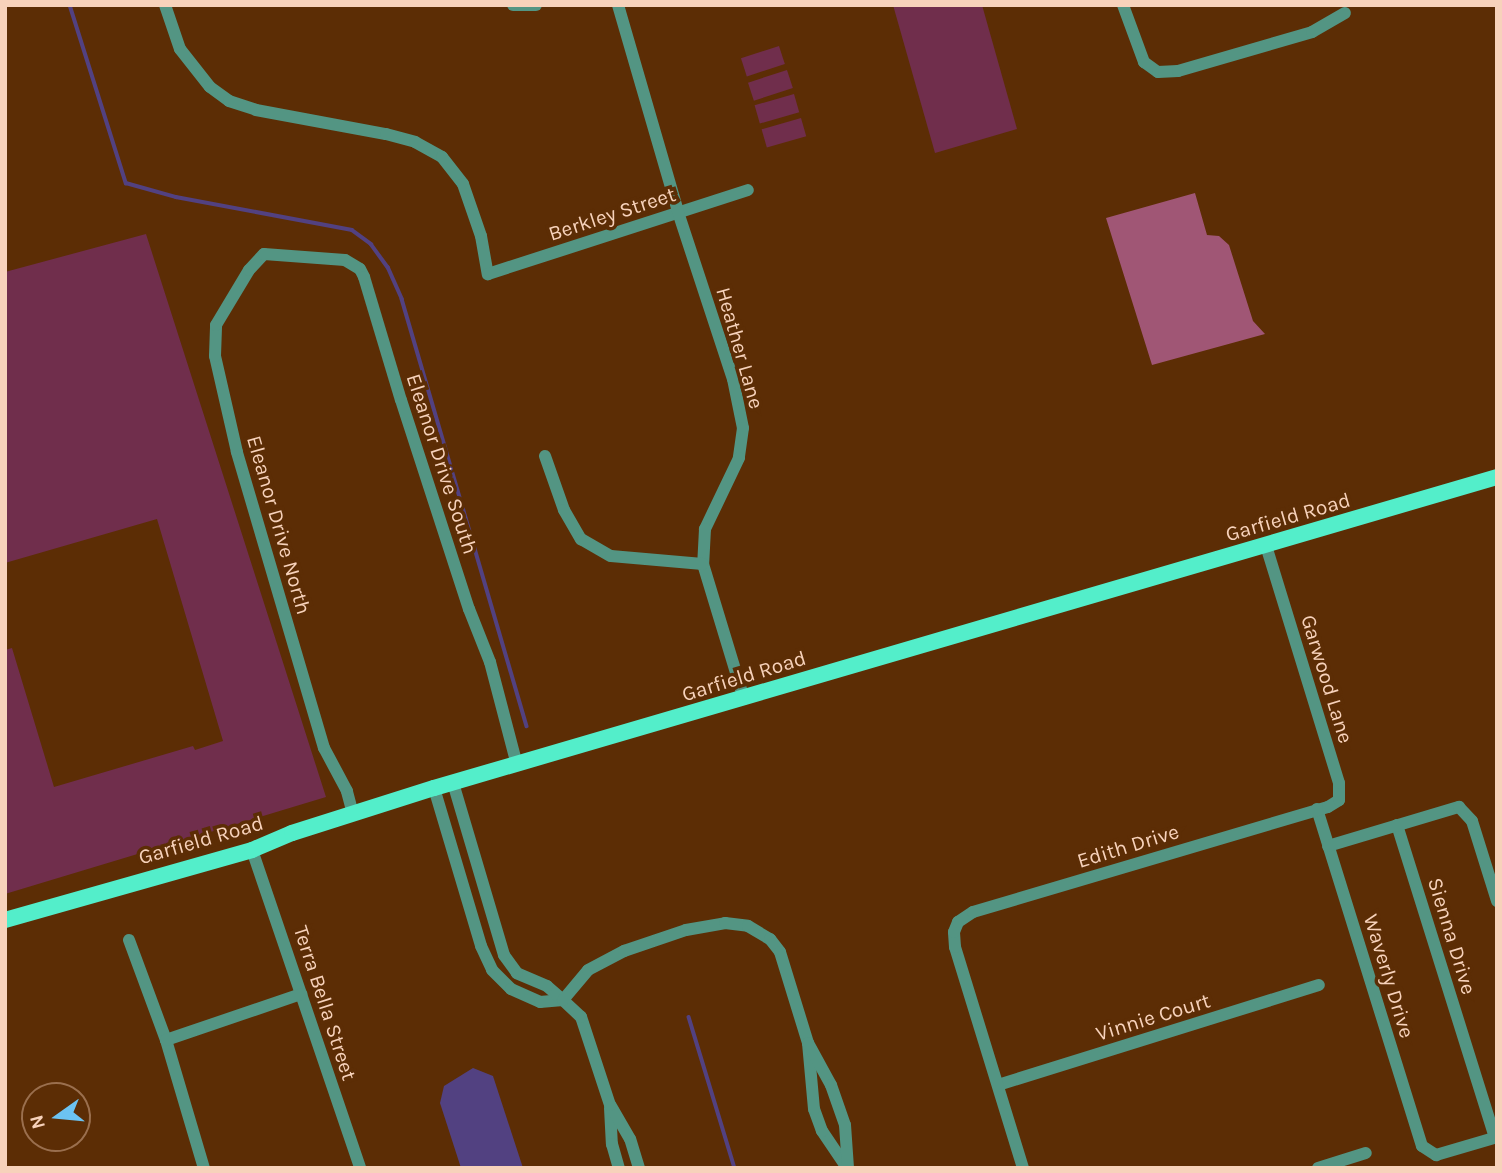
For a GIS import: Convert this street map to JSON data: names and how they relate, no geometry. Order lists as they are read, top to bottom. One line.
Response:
{"streets":{"main road":["Garfield Road"],"street":["Berkley Street","Heather Lane","Eleanor Drive South","Eleanor Drive North","Garwood Lane","Edith Drive","Sienna Drive","Waverly Drive","Terra Bella Street","Vinnie Court"]},"crossings":[["Berkley Street","Heather Lane"],["Heather Lane","Garfield Road"],["Eleanor Drive South","Garfield Road"],["Eleanor Drive South","Eleanor Drive North"],["Garfield Road","Eleanor Drive North"],["Garfield Road","Garwood Lane"],["Garfield Road","Terra Bella Street"],["Garwood Lane","Edith Drive"],["Garwood Lane","Waverly Drive"],["Edith Drive","Waverly Drive"],["Edith Drive","Vinnie Court"],["Sienna Drive","Waverly Drive"]],"north":"left"}
